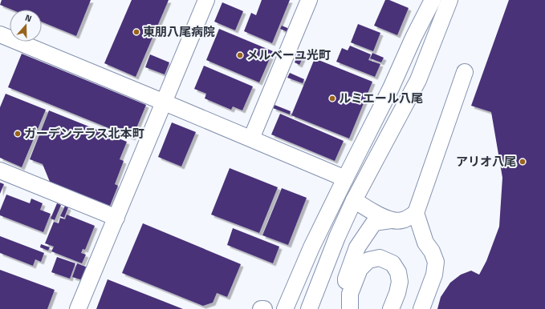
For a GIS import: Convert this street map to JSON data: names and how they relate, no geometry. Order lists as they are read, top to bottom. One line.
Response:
{"places":["東朋八尾病院","メルベーユ光町","ルミエール八尾","ガーデンテラス北本町","アリオ八尾"],"north":"top"}
